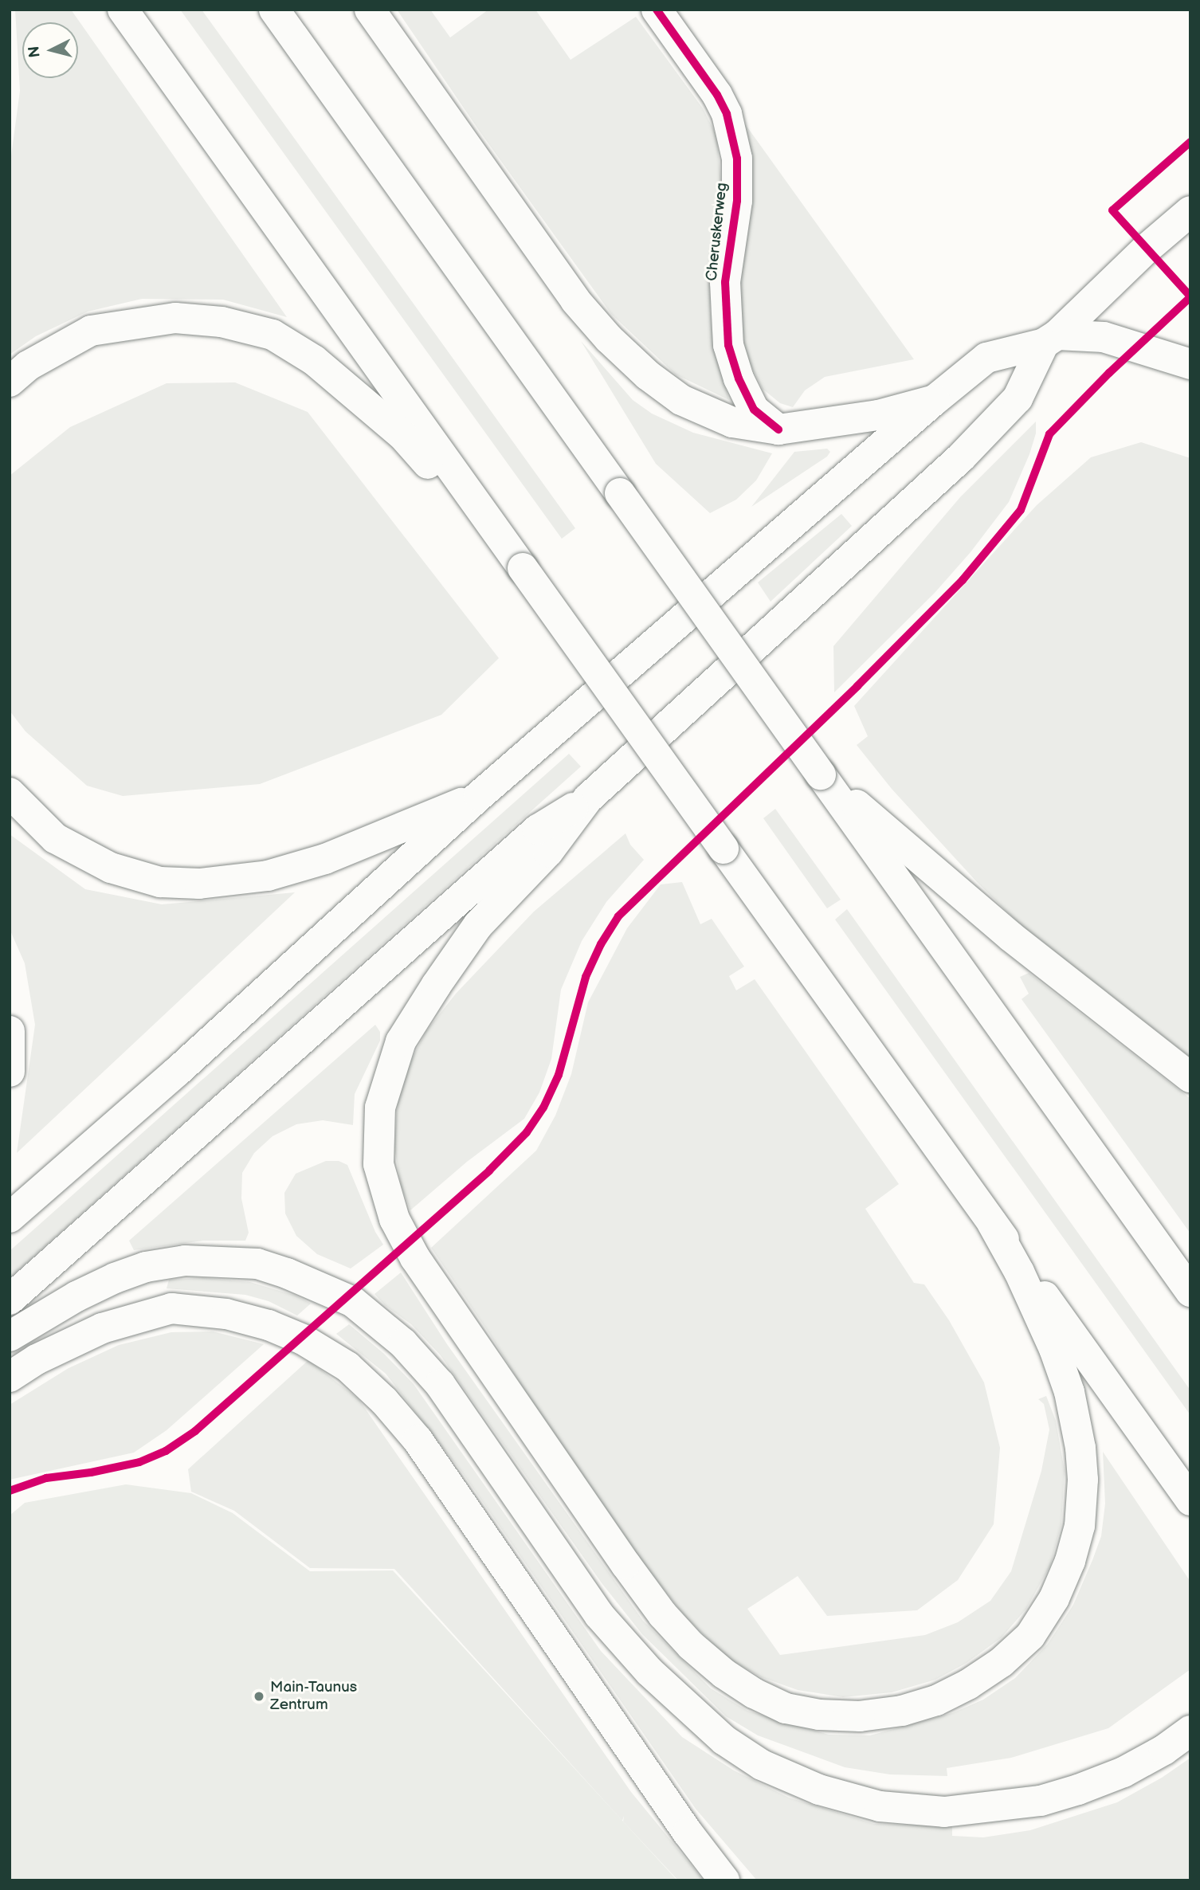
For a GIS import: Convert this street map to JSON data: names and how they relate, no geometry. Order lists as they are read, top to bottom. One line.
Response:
{"streets":{"main road":["Cheruskerweg"]},"places":["Main-Taunus Zentrum"],"north":"left"}
